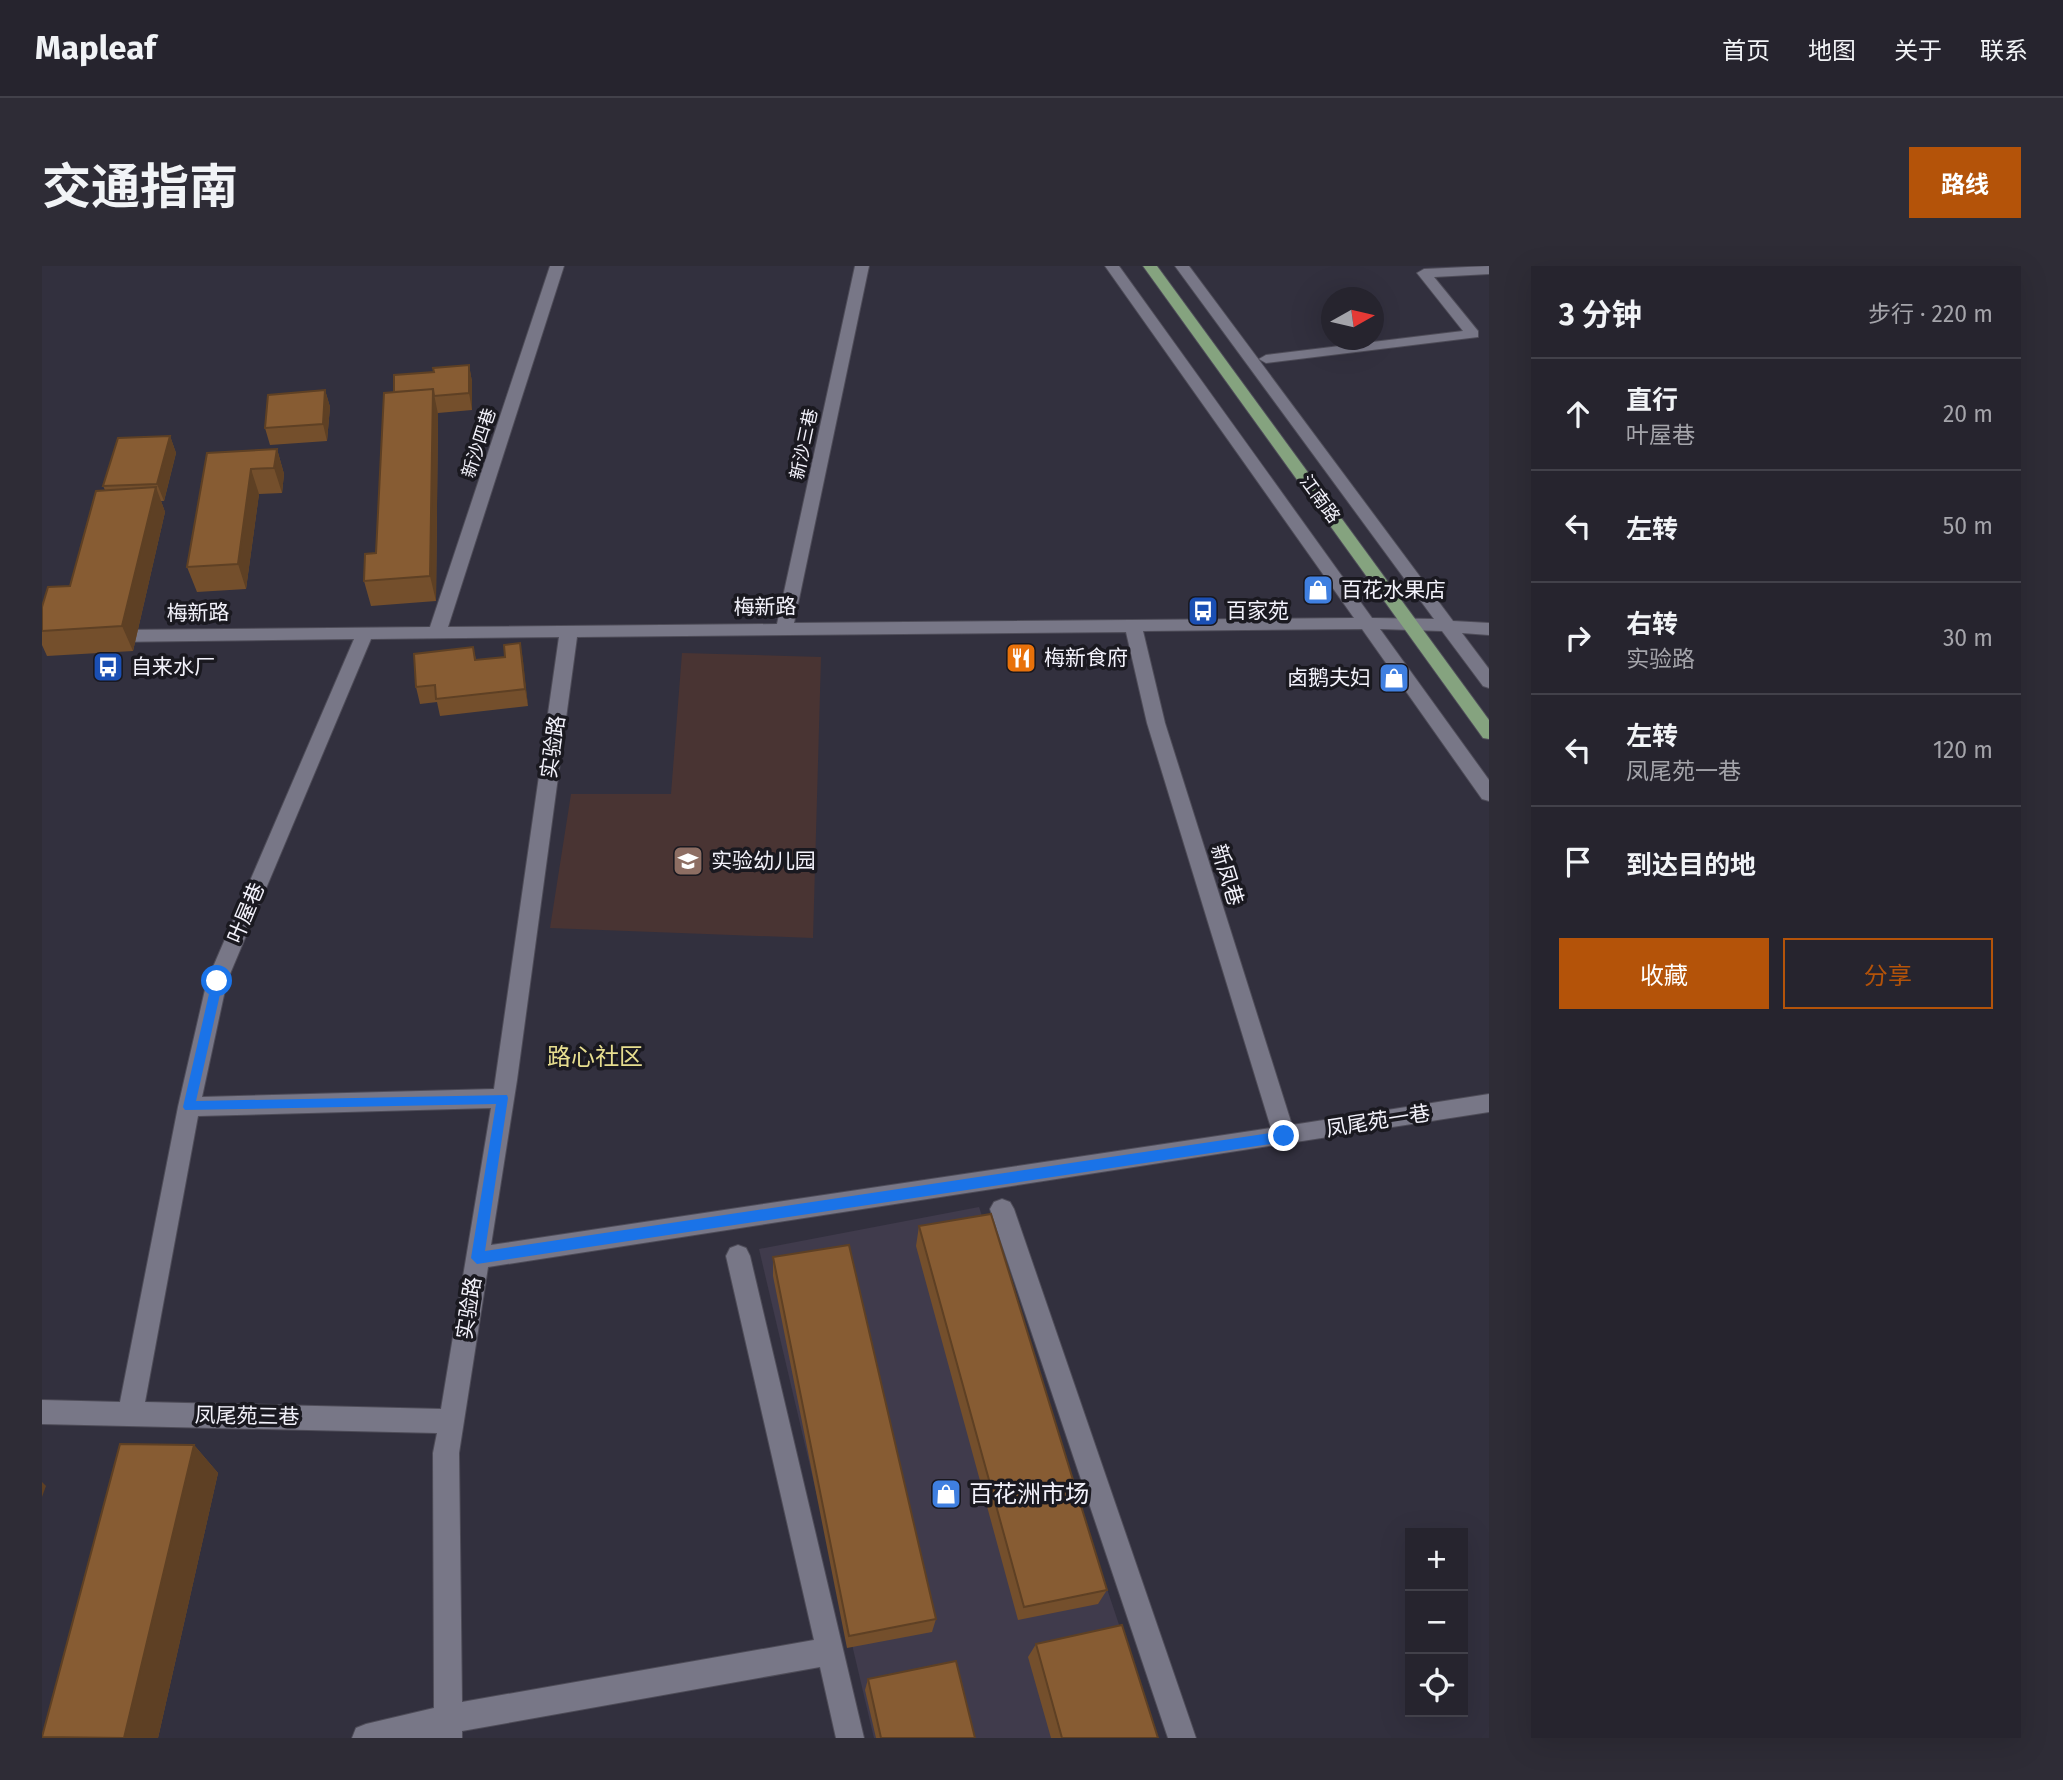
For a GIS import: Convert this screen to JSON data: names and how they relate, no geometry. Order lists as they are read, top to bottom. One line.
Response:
{"streets":{"main road":["江南路"],"street":["新沙四巷","新沙三巷","梅新路","实验路","新凤巷","叶屋巷","凤尾苑一巷","凤尾苑三巷"]},"crossings":[["新沙四巷","梅新路"],["新沙三巷","梅新路"],["江南路","梅新路"],["梅新路","实验路"],["梅新路","新凤巷"],["梅新路","叶屋巷"],["实验路","凤尾苑一巷"],["实验路","凤尾苑三巷"],["新凤巷","凤尾苑一巷"],["叶屋巷","凤尾苑三巷"]],"districts":["路心社区"],"places":{"shop":["百花水果店","卤鹅夫妇","百花洲市场"],"bus stop":["百家苑","自来水厂"],"restaurant":["梅新食府"],"school or university":["实验幼儿园"]},"north":"right","page":{"header":"Mapleaf","nav":["首页","地图","关于","联系"],"title":"交通指南","buttons":["路线",["收藏","分享"]],"heading":["3 分钟","步行 · 220 m"],"list":[["直行","叶屋巷","20 m"],["左转","50 m"],["右转","实验路","30 m"],["左转","凤尾苑一巷","120 m"],"到达目的地"],"map_buttons":["+","−"]}}
